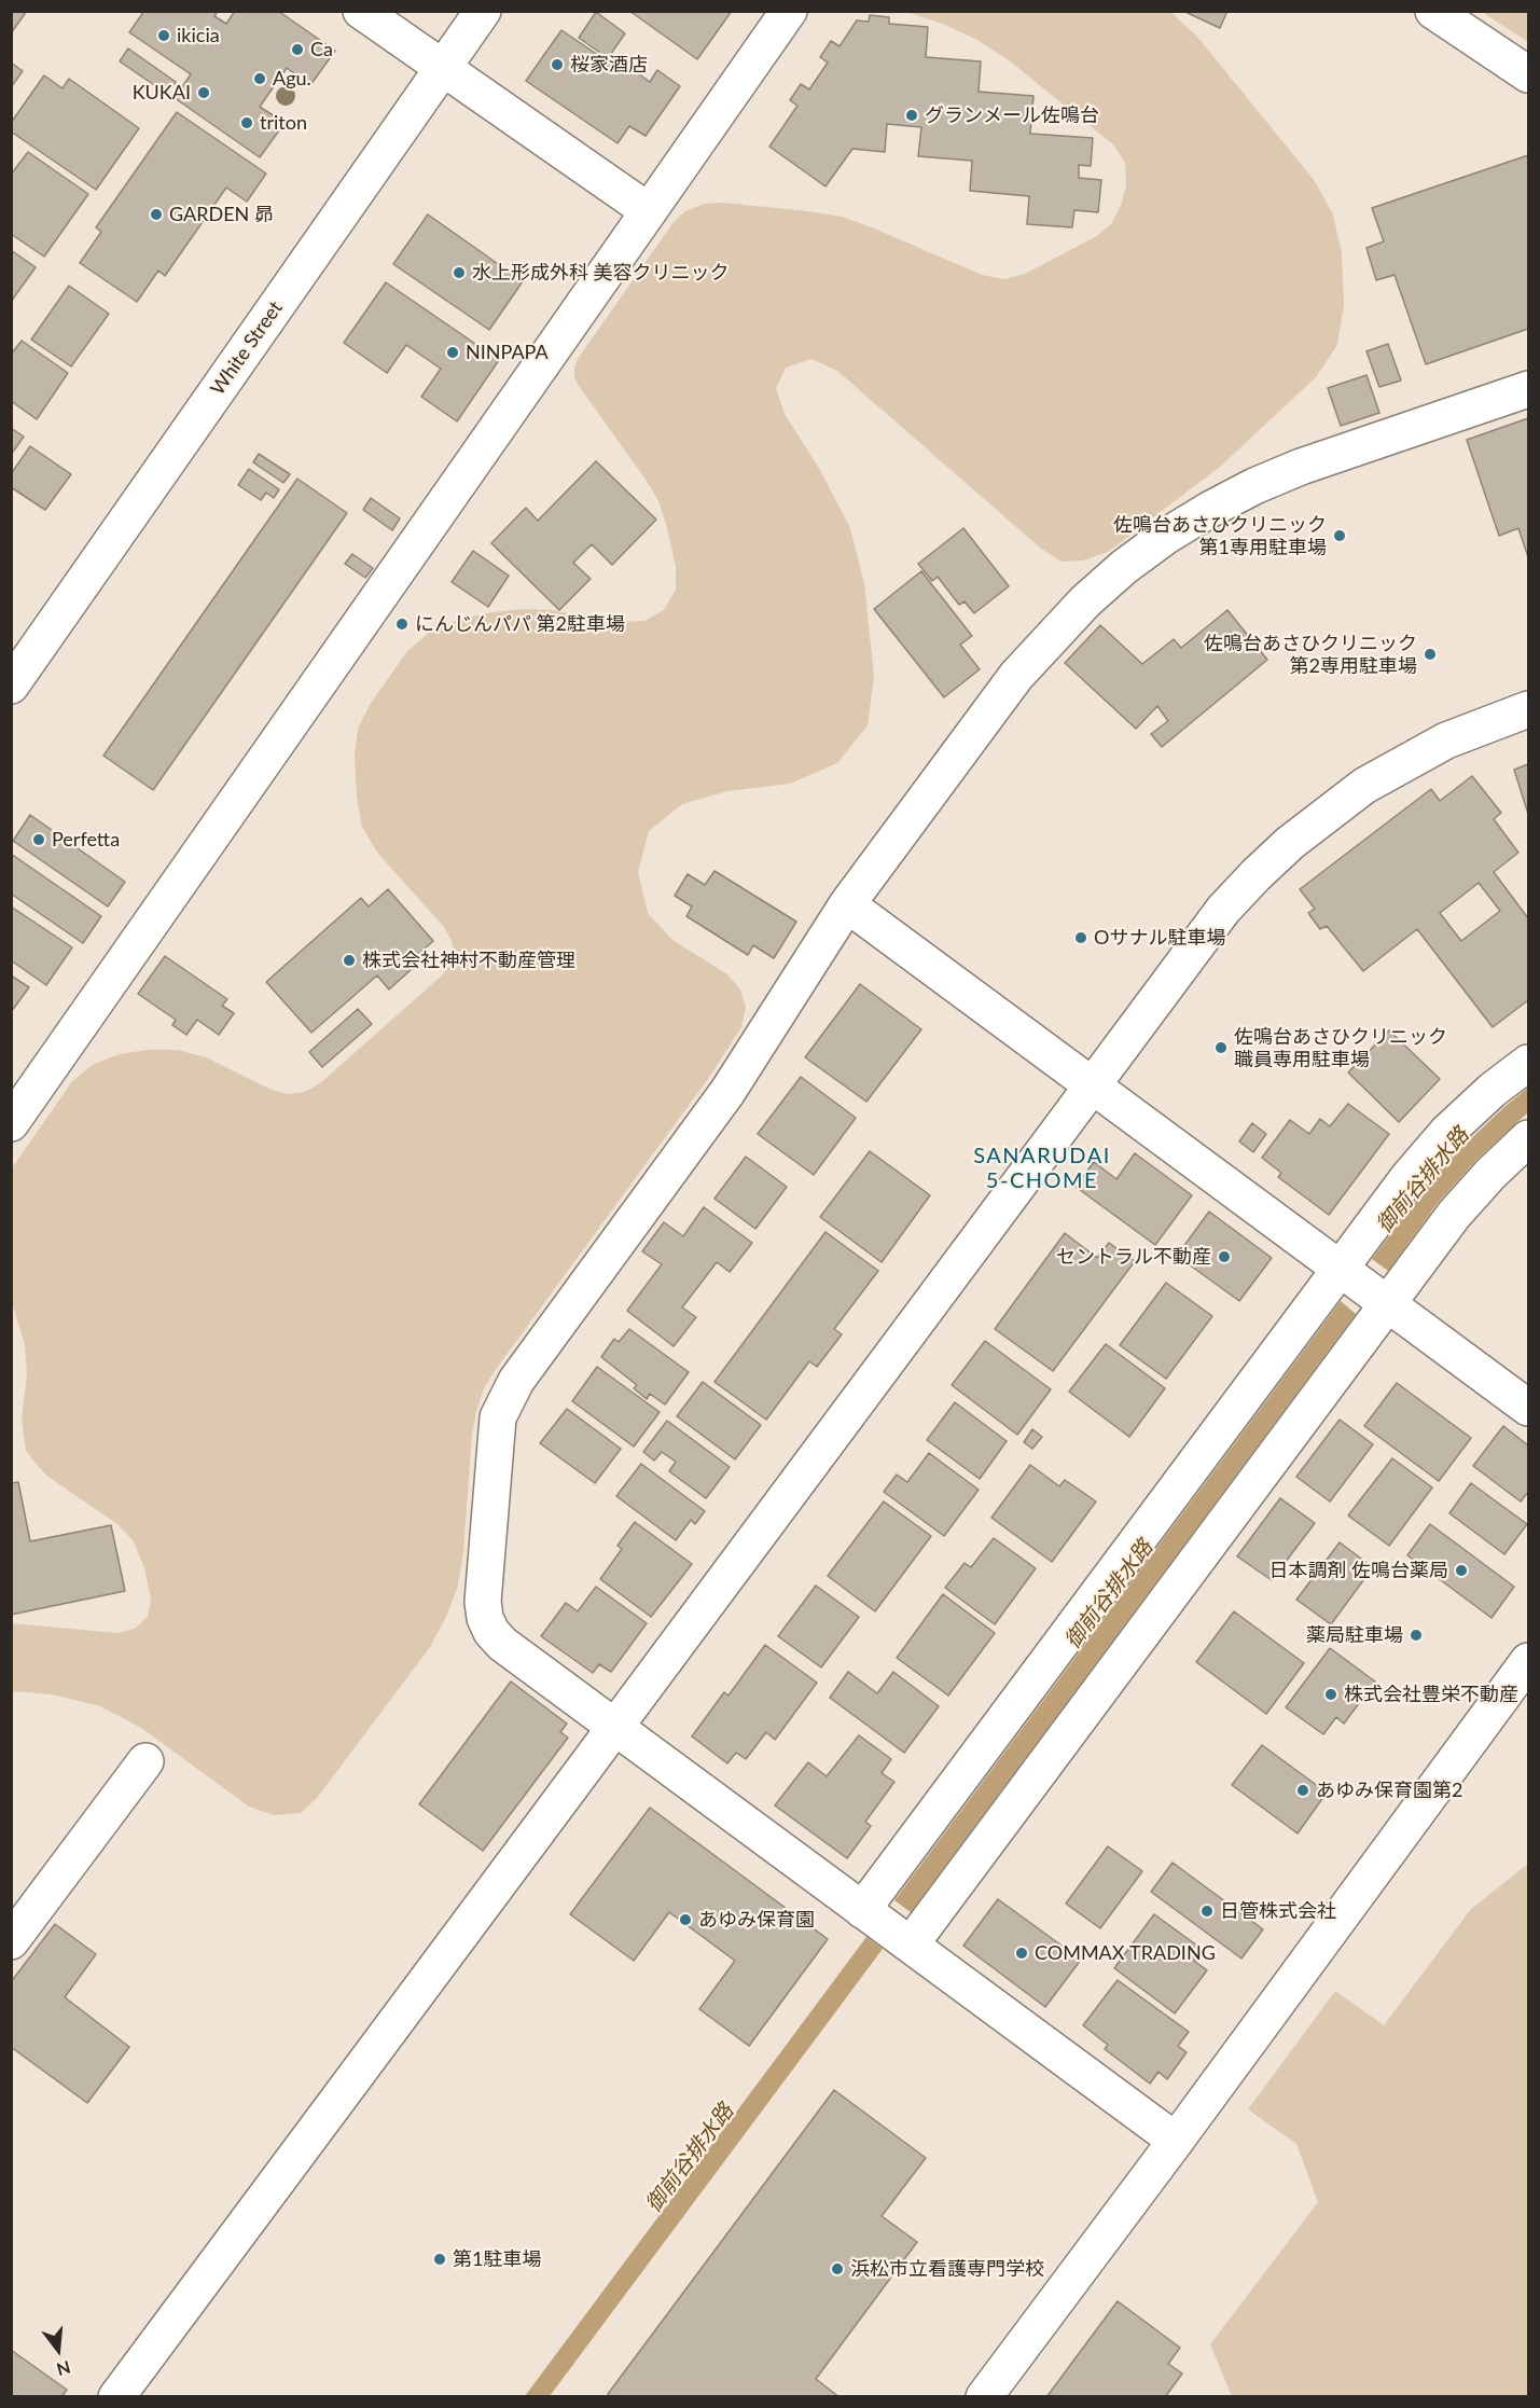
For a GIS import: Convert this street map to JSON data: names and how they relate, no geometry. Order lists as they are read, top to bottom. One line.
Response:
{"streets":{"street":["White Street"]},"districts":["SANARUDAI 5-CHOME"],"water":["御前谷排水路"],"places":["ikicia","Ca","桜家酒店","Agu.","KUKAI","グランメール佐鳴台","triton","GARDEN 昴","水上形成外科 美容クリニック","NINPAPA","佐鳴台あさひクリニック 第1専用駐車場","にんじんパパ 第2駐車場","佐鳴台あさひクリニック 第2専用駐車場","Perfetta","Oサナル駐車場","株式会社神村不動産管理","佐鳴台あさひクリニック 職員専用駐車場","セントラル不動産","日本調剤 佐鳴台薬局","薬局駐車場","株式会社豊栄不動産","あゆみ保育園第2","日管株式会社","あゆみ保育園","COMMAX TRADING","第1駐車場","浜松市立看護専門学校"],"north":"bottom"}
